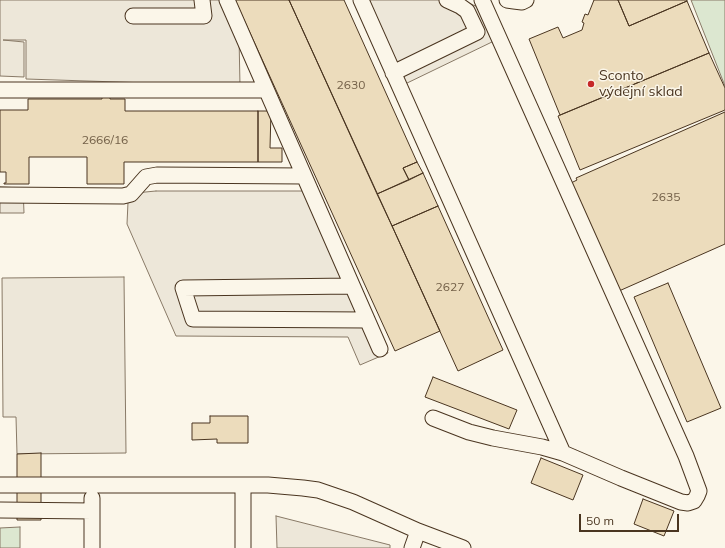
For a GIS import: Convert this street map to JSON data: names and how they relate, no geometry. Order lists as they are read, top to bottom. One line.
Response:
{"places":["Sconto výdejní sklad"],"house_numbers":["2630","2666/16","2635","2627"],"scale_bar":"50 m"}
